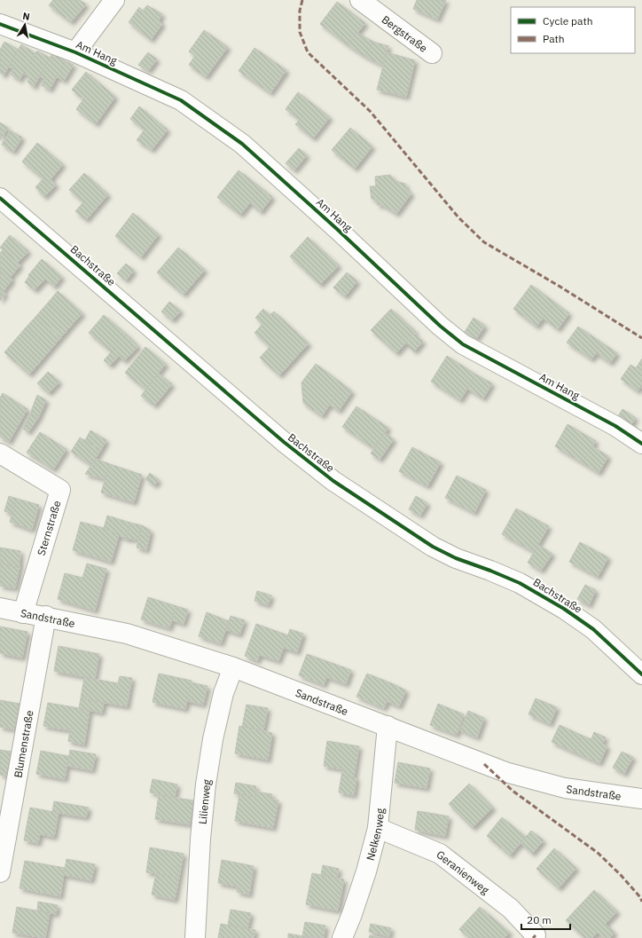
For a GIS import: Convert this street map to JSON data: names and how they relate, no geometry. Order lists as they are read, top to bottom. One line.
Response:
{"streets":{"street":["Bergstraße","Am Hang","Bachstraße","Sternstraße","Sandstraße","Blumenstraße","Lilienweg","Nelkenweg","Geranienweg"]},"crossings":[["Sternstraße","Sandstraße"],["Sandstraße","Blumenstraße"],["Sandstraße","Lilienweg"],["Sandstraße","Nelkenweg"],["Nelkenweg","Geranienweg"]],"legend":["Cycle path","Path"],"scale_bar":"20 m","north":"top"}
